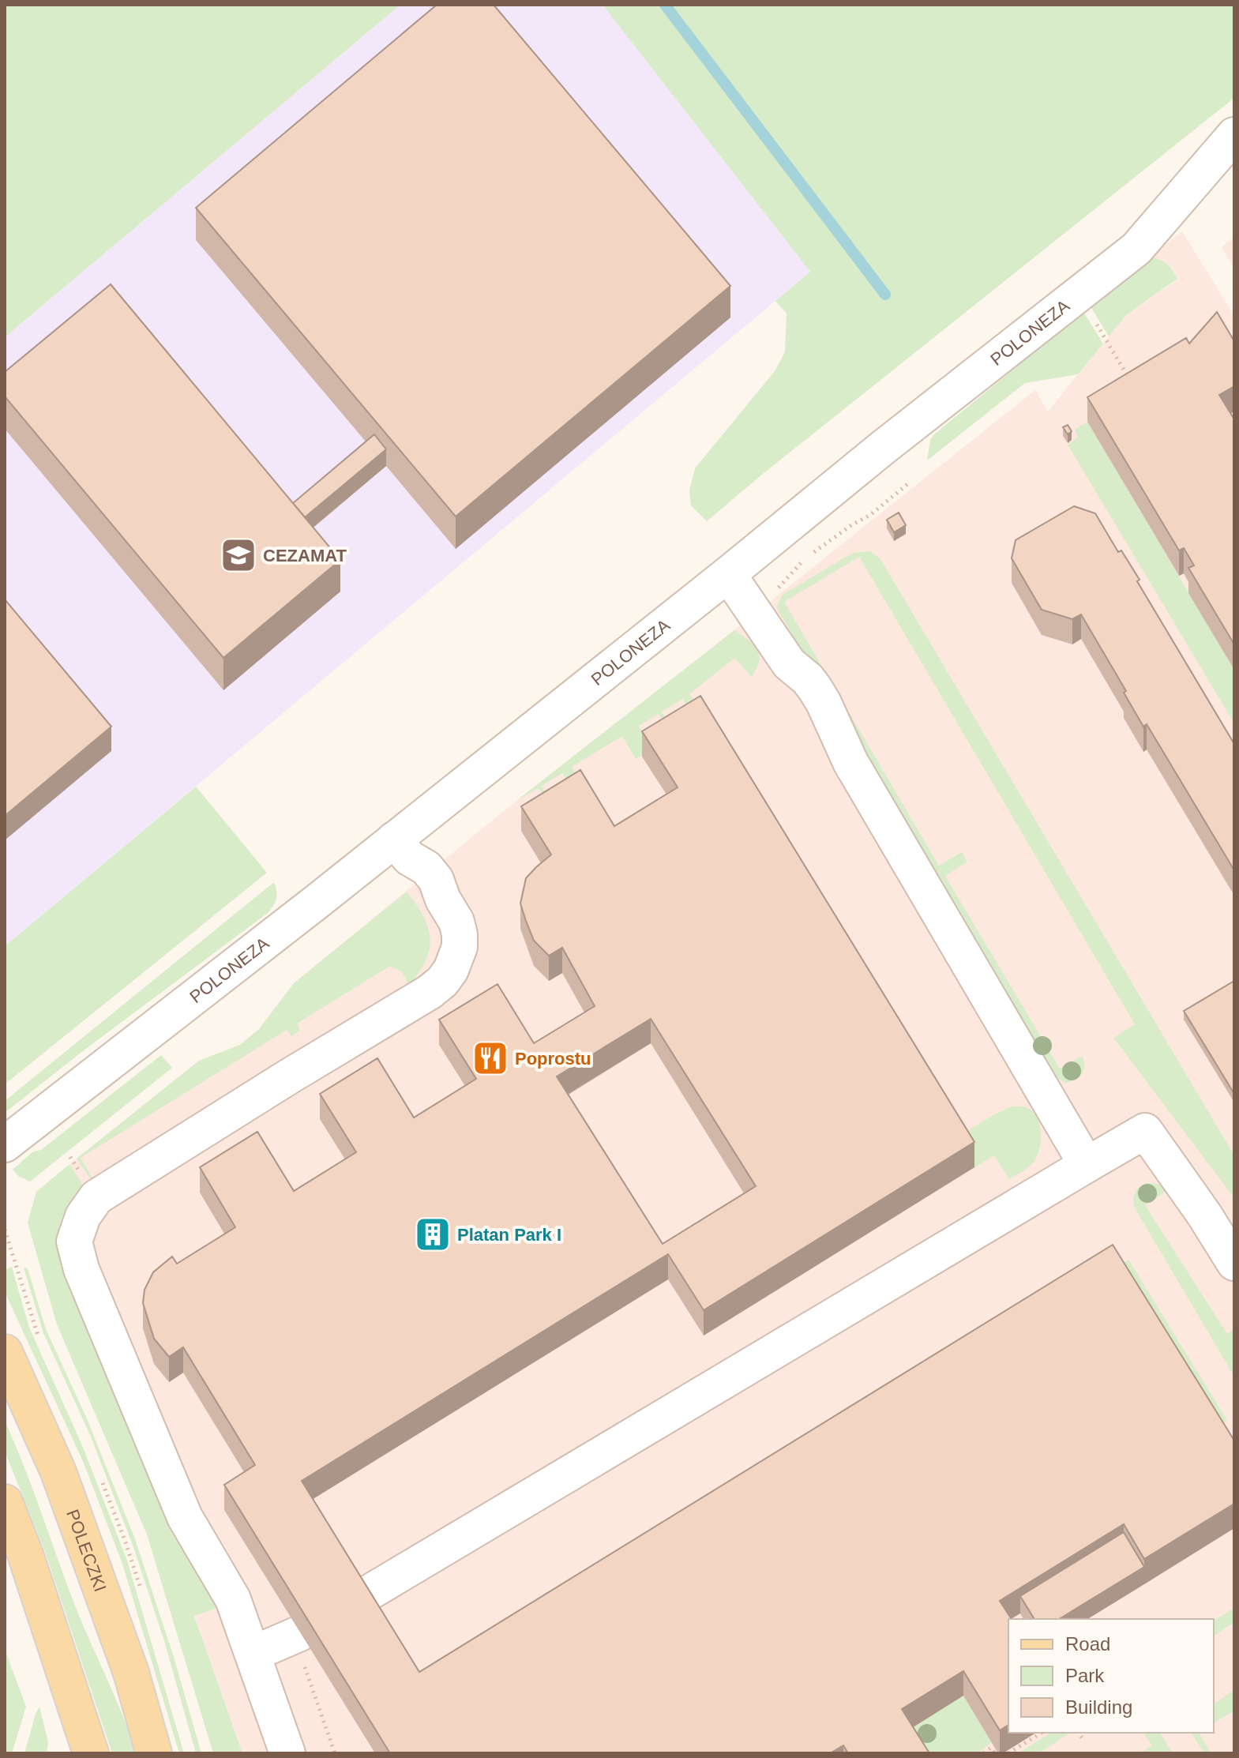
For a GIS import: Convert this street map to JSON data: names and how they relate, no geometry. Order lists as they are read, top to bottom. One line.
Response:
{"streets":{"main road":["POLECZKI"],"street":["POLONEZA"]},"places":{"school or university":["CEZAMAT"],"restaurant":["Poprostu"],"building":["Platan Park I"]},"legend":["Road","Park","Building"]}
